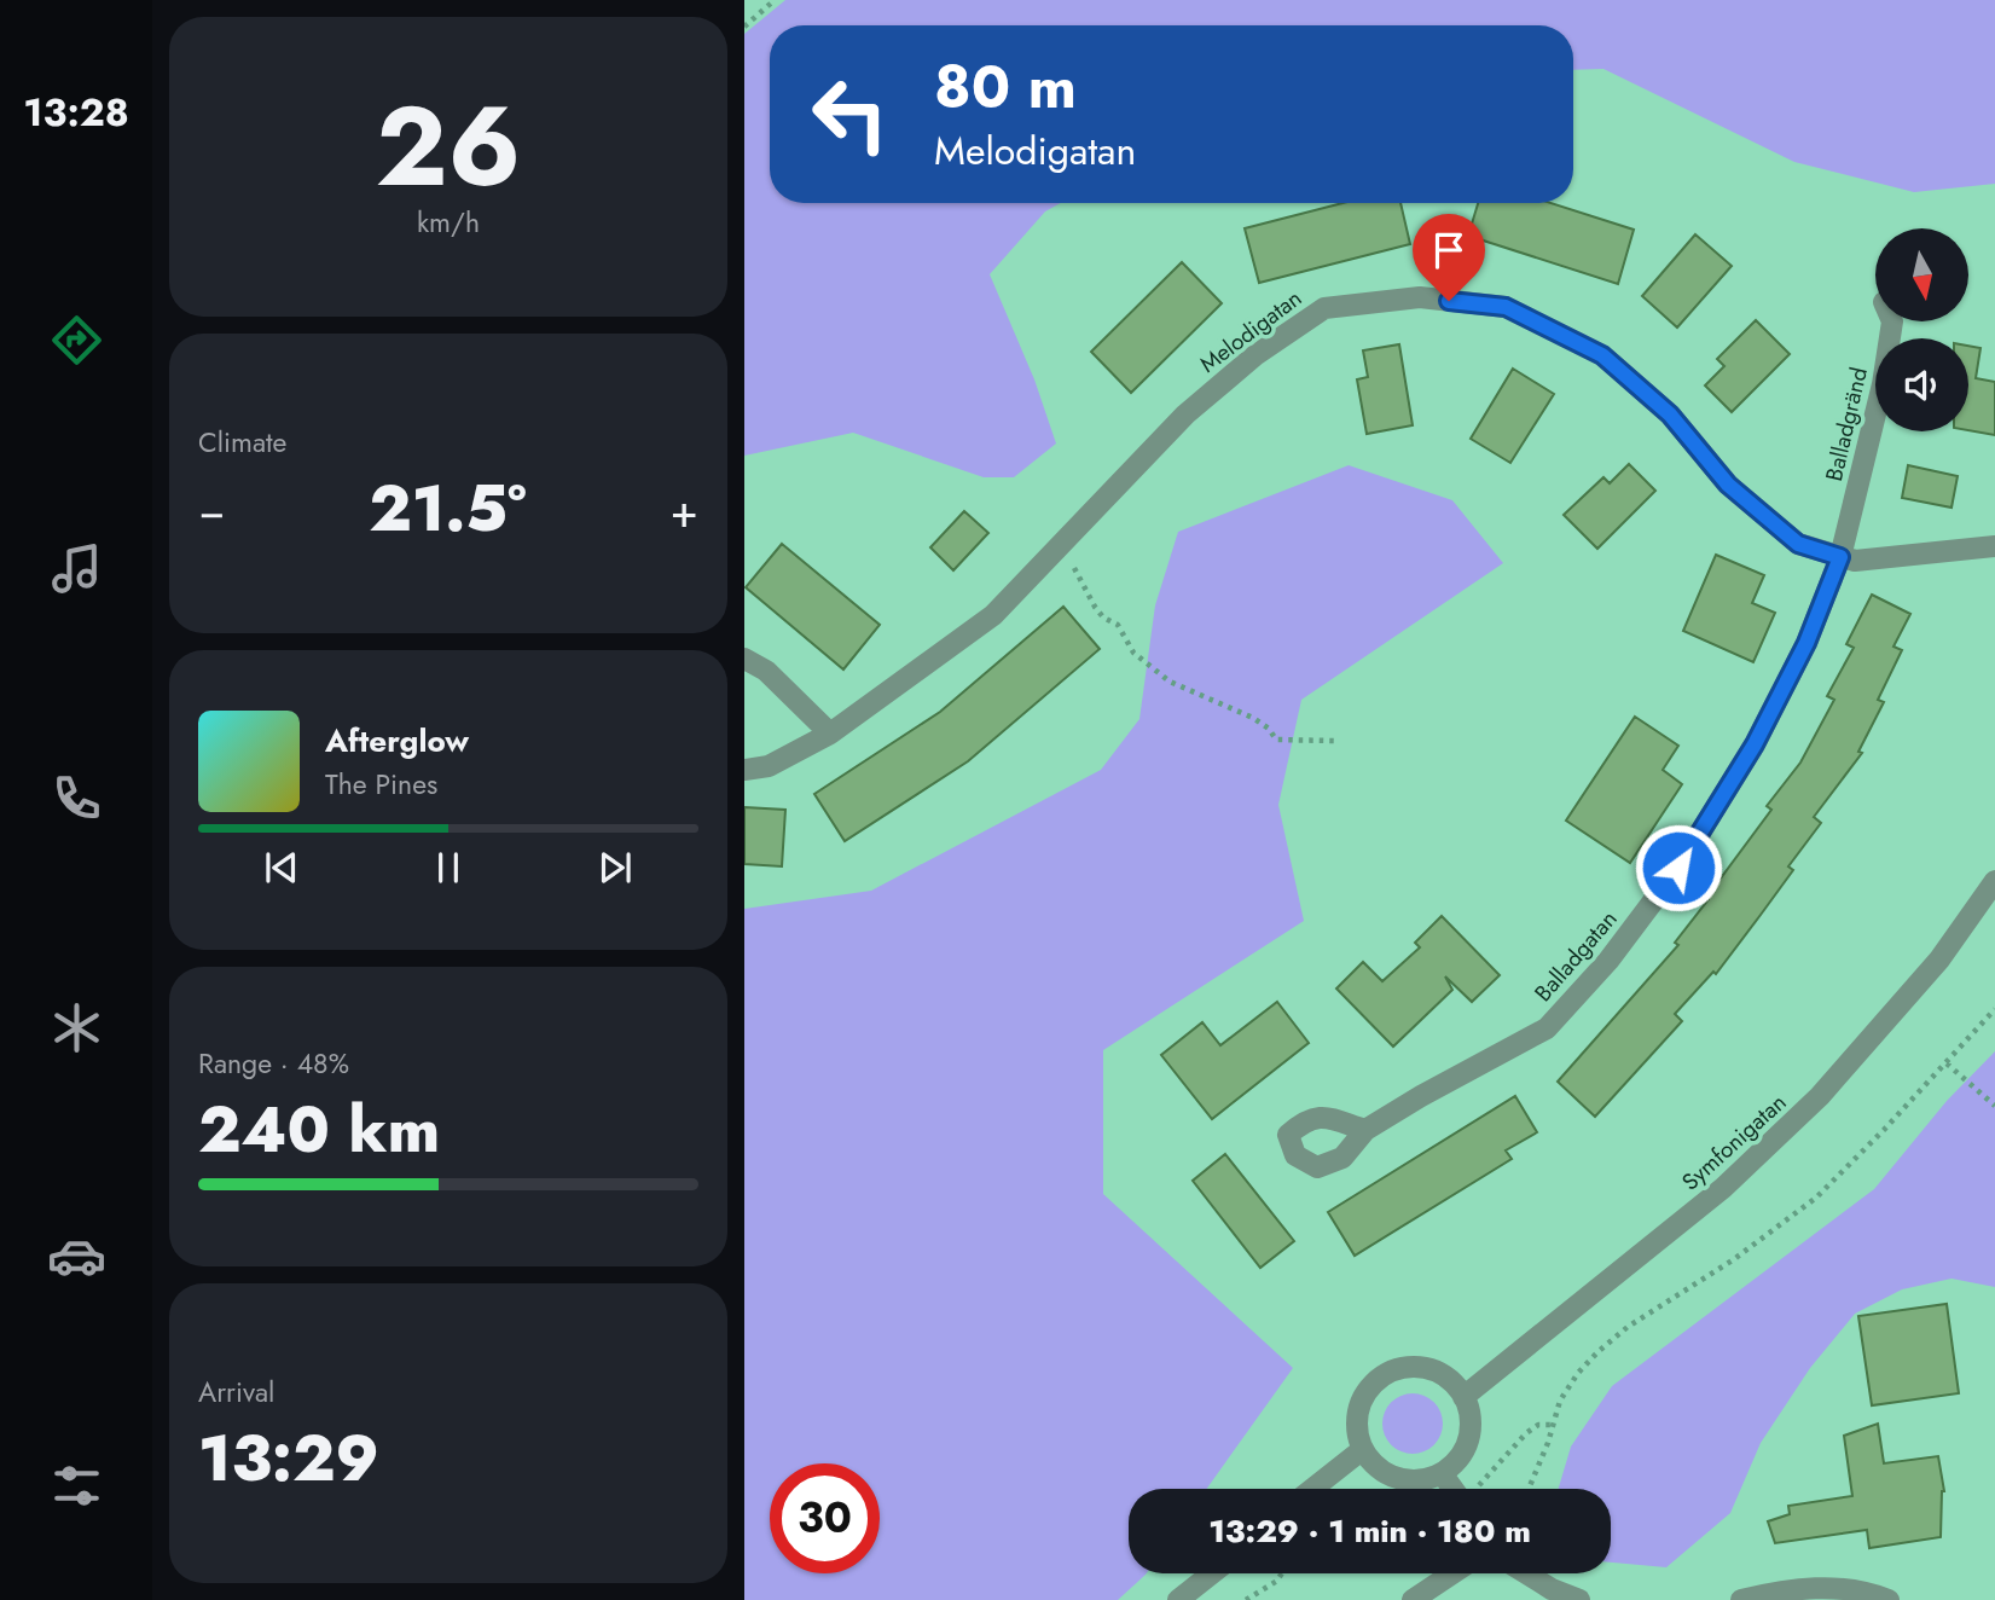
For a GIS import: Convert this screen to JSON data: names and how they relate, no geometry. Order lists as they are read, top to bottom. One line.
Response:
{"streets":{"street":["Melodigatan","Balladgränd","Balladgatan","Symfonigatan"]},"crossings":[["Melodigatan","Balladgränd"],["Melodigatan","Balladgatan"],["Balladgränd","Balladgatan"]],"north":"bottom","page":{"tabs":"13:28","tile":[["26","km/h"],"Climate",["Range · 48%","240 km"],["Arrival","13:29"]],"turn":["80 m","Melodigatan"],"heat":["−","21.5°","+"],"song":["Afterglow","The Pines"],"limit":"30","trip":"13:29 · 1 min · 180 m"}}
